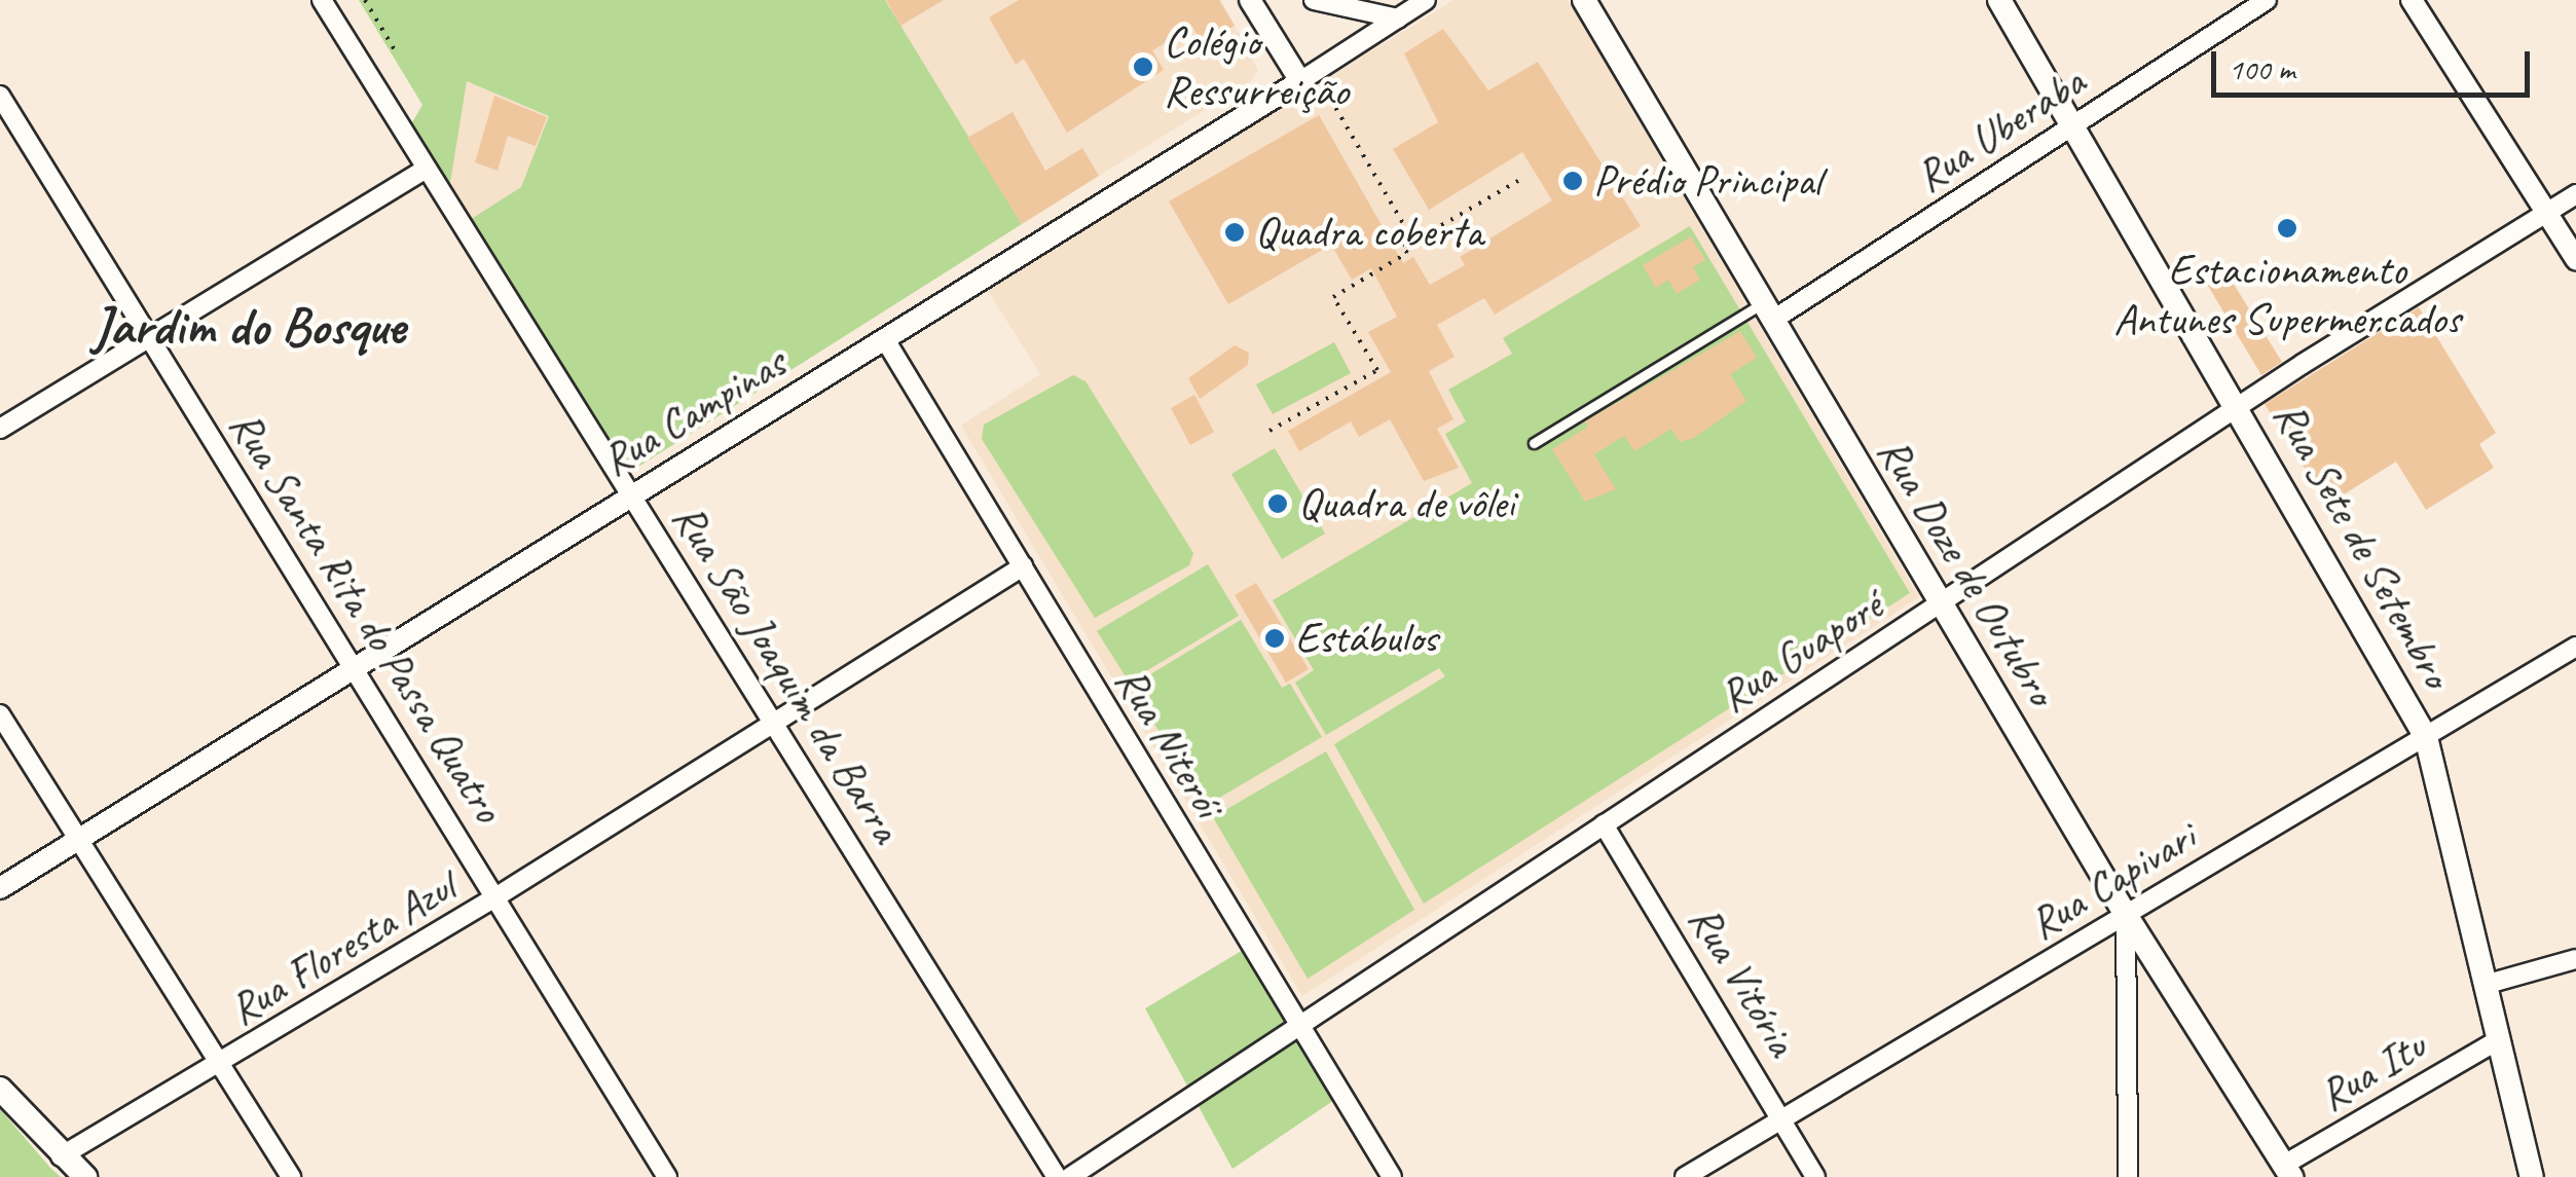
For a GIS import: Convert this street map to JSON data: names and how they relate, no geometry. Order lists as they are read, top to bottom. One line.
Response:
{"streets":{"main road":["Rua Sete de Setembro","Rua Doze de Outubro"],"street":["Rua Uberaba","Rua Campinas","Rua Santa Rita do Passa Quatro","Rua Guaporé","Rua São Joaquim da Barra","Rua Niterói","Rua Capivari","Rua Floresta Azul","Rua Vitória","Rua Itu"]},"crossings":[["Rua Uberaba","Rua Sete de Setembro"],["Rua Uberaba","Rua Doze de Outubro"],["Rua Campinas","Rua Santa Rita do Passa Quatro"],["Rua Campinas","Rua São Joaquim da Barra"],["Rua Campinas","Rua Niterói"],["Rua Sete de Setembro","Rua Guaporé"],["Rua Sete de Setembro","Rua Capivari"],["Rua Sete de Setembro","Rua Itu"],["Rua Doze de Outubro","Rua Guaporé"],["Rua Doze de Outubro","Rua Capivari"],["Rua Doze de Outubro","Rua Itu"],["Rua Santa Rita do Passa Quatro","Rua Floresta Azul"],["Rua Guaporé","Rua Niterói"],["Rua Guaporé","Rua Vitória"],["Rua São Joaquim da Barra","Rua Floresta Azul"],["Rua Niterói","Rua Floresta Azul"],["Rua Capivari","Rua Vitória"]],"districts":["Jardim do Bosque"],"places":["Colégio Ressurreição","Prédio Principal","Estacionamento Antunes Supermercados","Quadra coberta","Quadra de vôlei","Estábulos"],"scale_bar":"100 m"}
